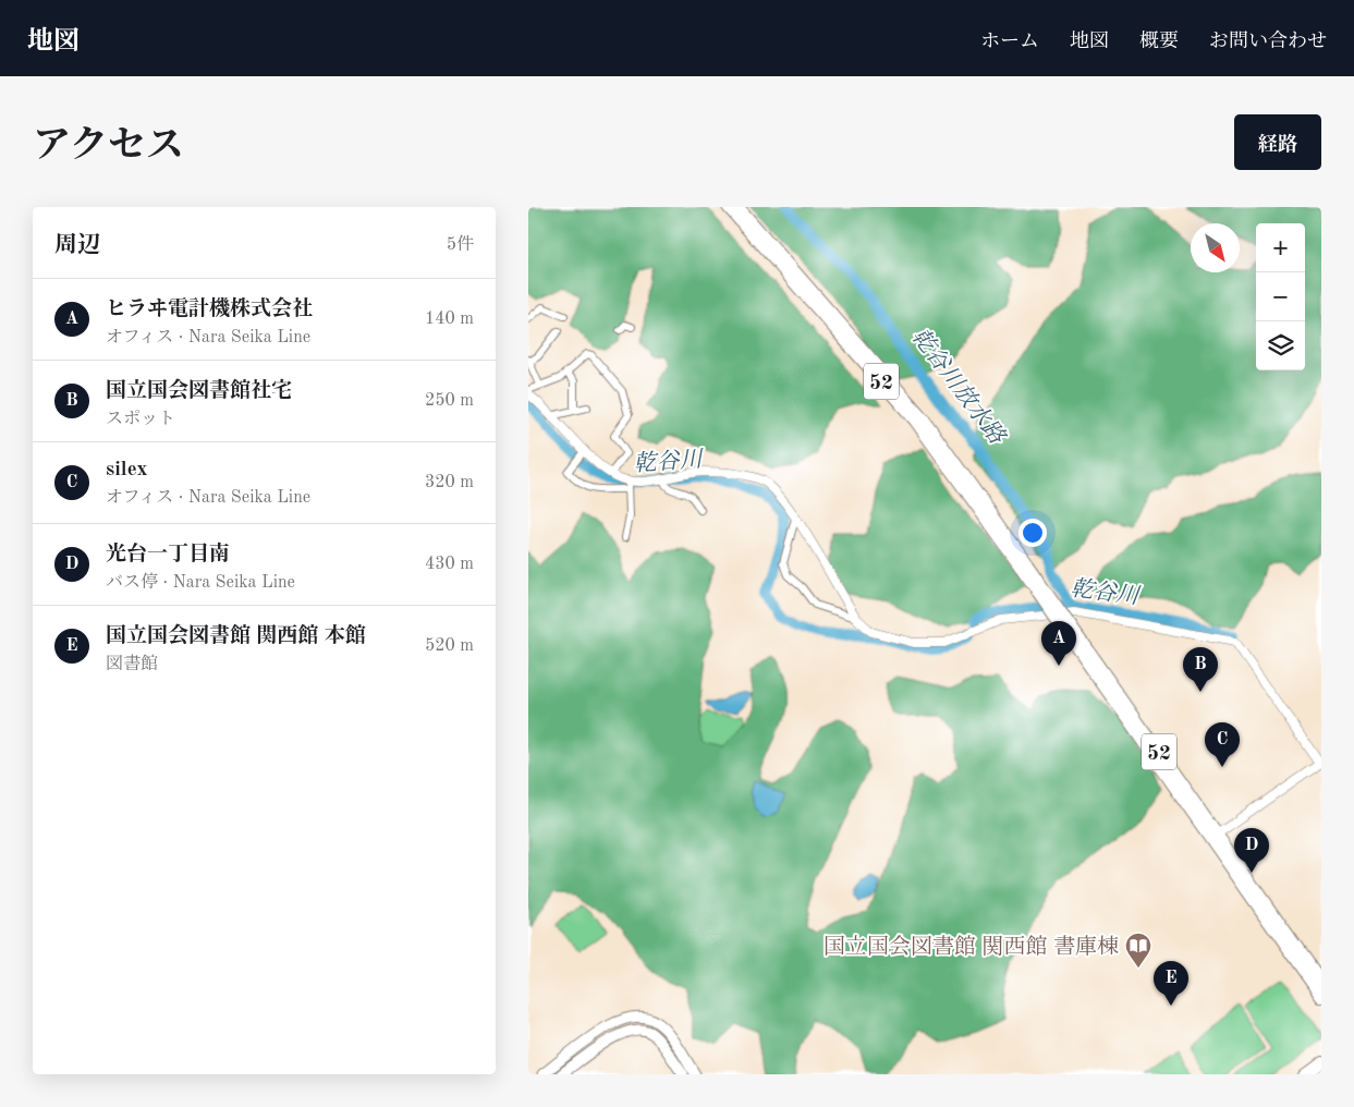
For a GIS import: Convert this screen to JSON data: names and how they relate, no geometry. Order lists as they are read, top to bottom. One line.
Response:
{"streets":{"main road":["52"]},"water":["乾谷川放水路","乾谷川"],"places":{"library":["国立国会図書館 関西館 書庫棟"]},"north":"bottom right","page":{"header":"地図","nav":["ホーム","地図","概要","お問い合わせ"],"title":"アクセス","buttons":"経路","heading":["周辺","5件"],"map_buttons":["+","−"],"list":[{"mark":"A","name":"ヒラヰ電計機株式会社","note":"オフィス · Nara Seika Line","value":"140 m"},{"mark":"B","name":"国立国会図書館社宅","note":"スポット","value":"250 m"},{"mark":"C","name":"silex","note":"オフィス · Nara Seika Line","value":"320 m"},{"mark":"D","name":"光台一丁目南","note":"バス停 · Nara Seika Line","value":"430 m"},{"mark":"E","name":"国立国会図書館 関西館 本館","note":"図書館","value":"520 m"}],"pins":["A","B","C","D","E"]}}
